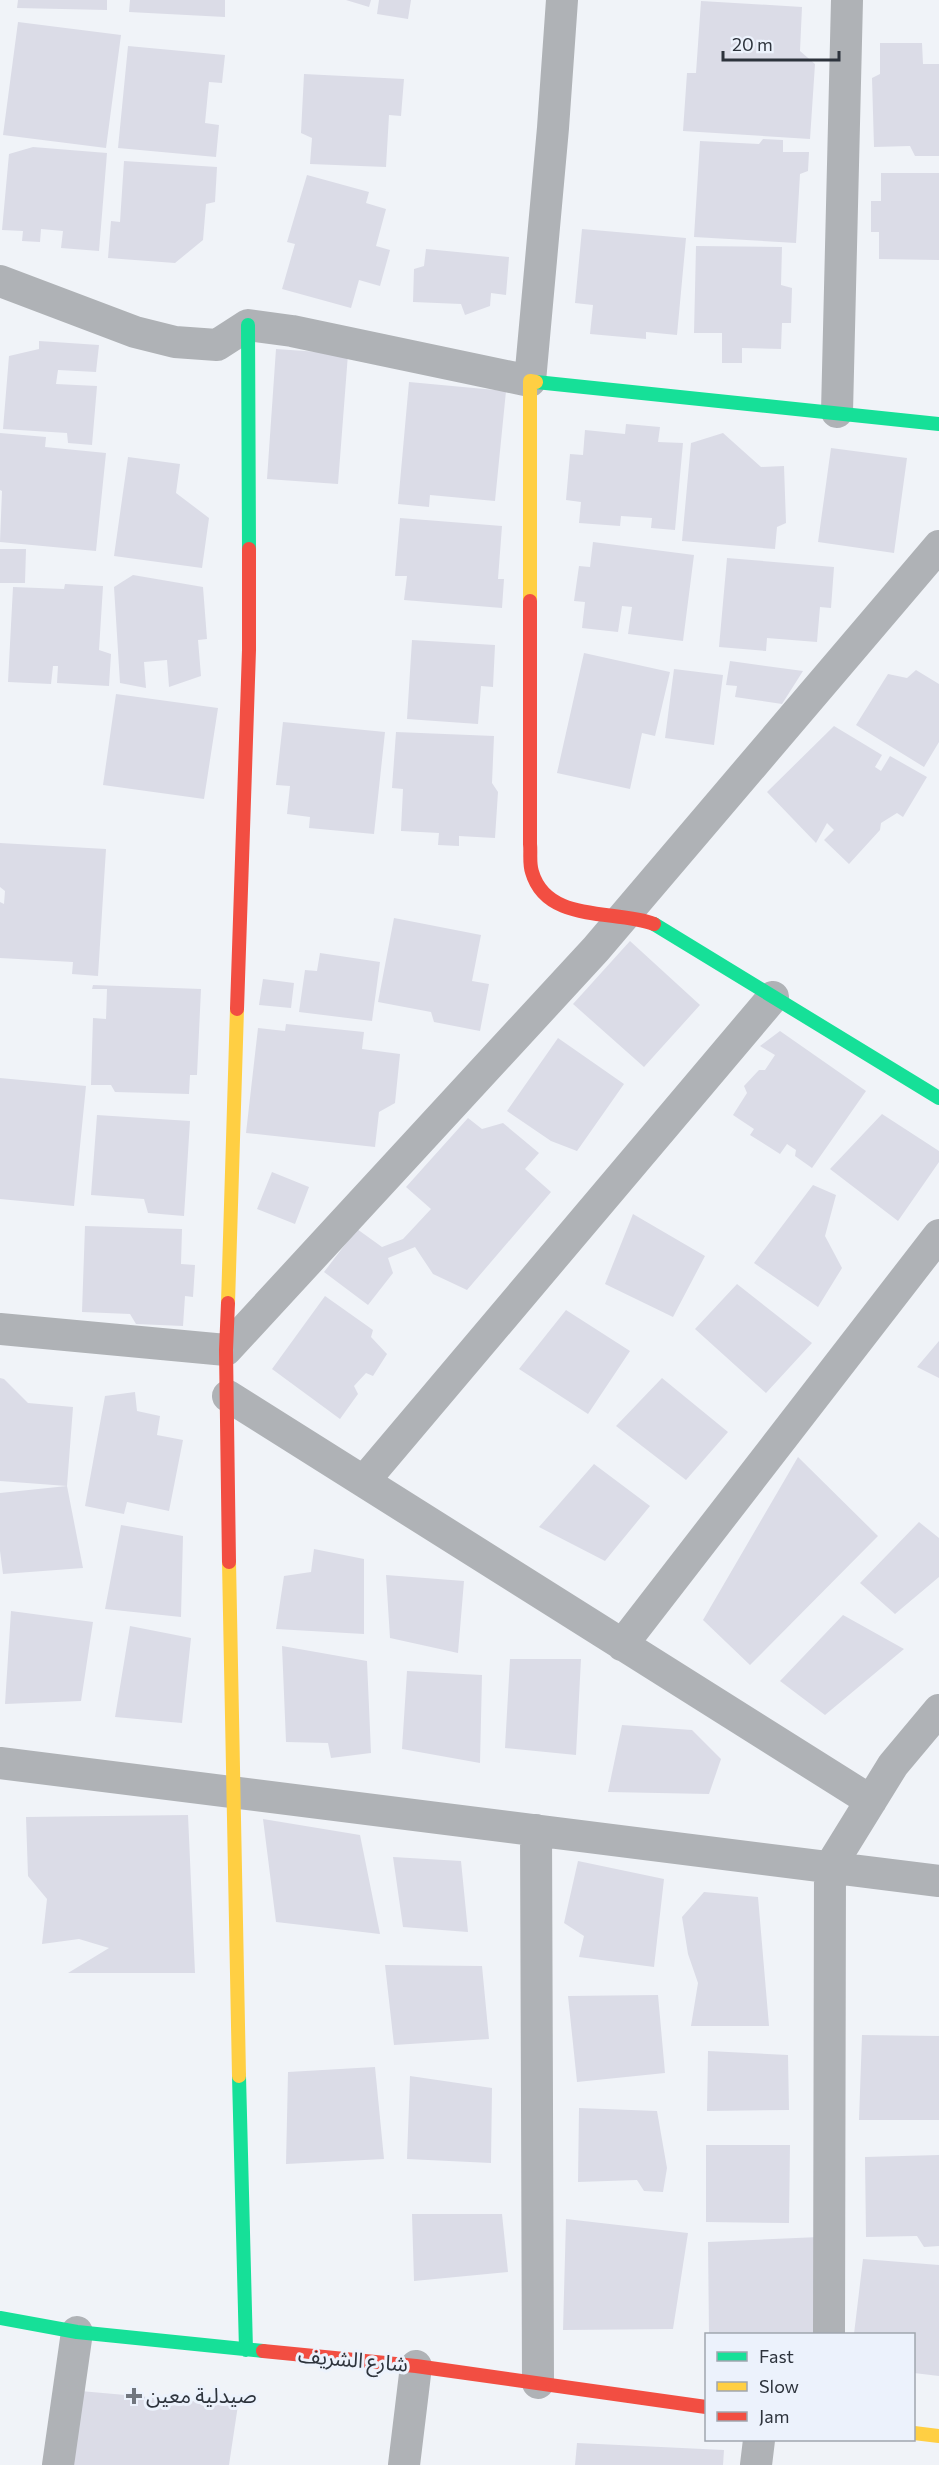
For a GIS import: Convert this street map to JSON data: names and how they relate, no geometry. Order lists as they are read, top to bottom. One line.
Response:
{"streets":{"street":["شارع الشريف"]},"places":{"health":["صيدلية معين"]},"legend":["Fast","Slow","Jam"],"scale_bar":"20 m"}
